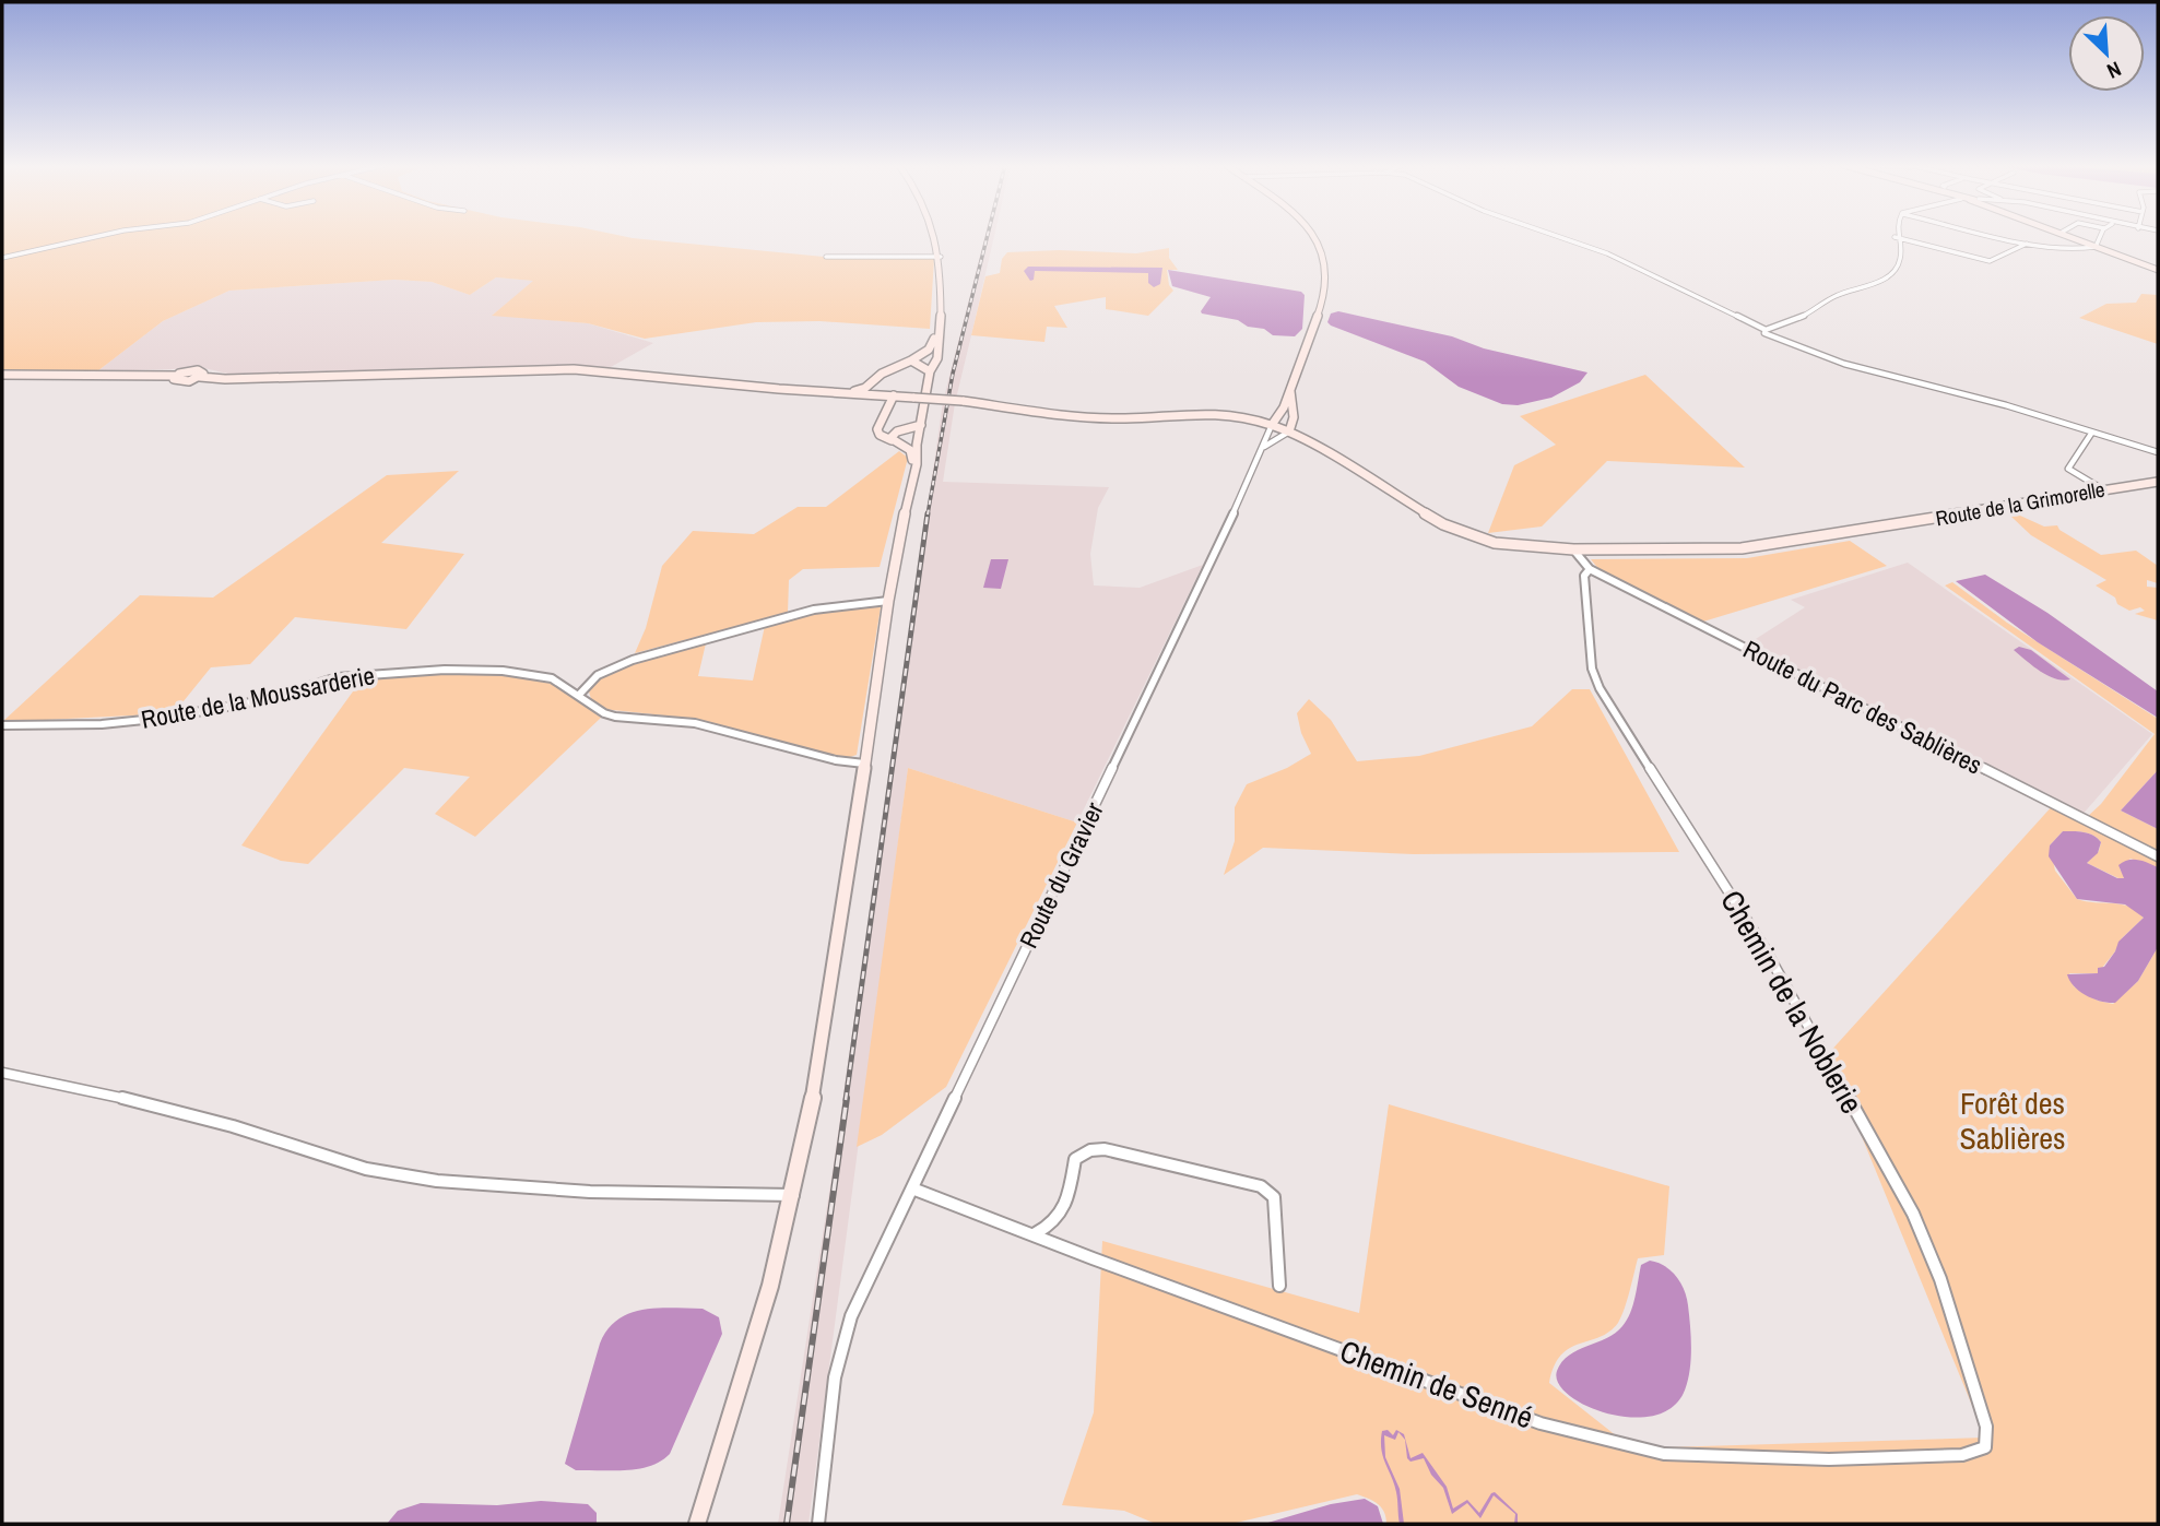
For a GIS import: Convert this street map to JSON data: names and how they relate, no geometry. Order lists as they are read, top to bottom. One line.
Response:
{"streets":{"street":["Route de la Grimorelle","Route de la Moussarderie","Route du Parc des Sablières","Route du Gravier","Chemin de la Noblerie","Chemin de Senné"]},"crossings":[["Route de la Grimorelle","Route du Parc des Sablières"],["Route de la Grimorelle","Route du Gravier"],["Route du Parc des Sablières","Chemin de la Noblerie"],["Route du Gravier","Chemin de Senné"],["Chemin de la Noblerie","Chemin de Senné"]],"parks":["Forêt des Sablières"],"north":"bottom right"}
